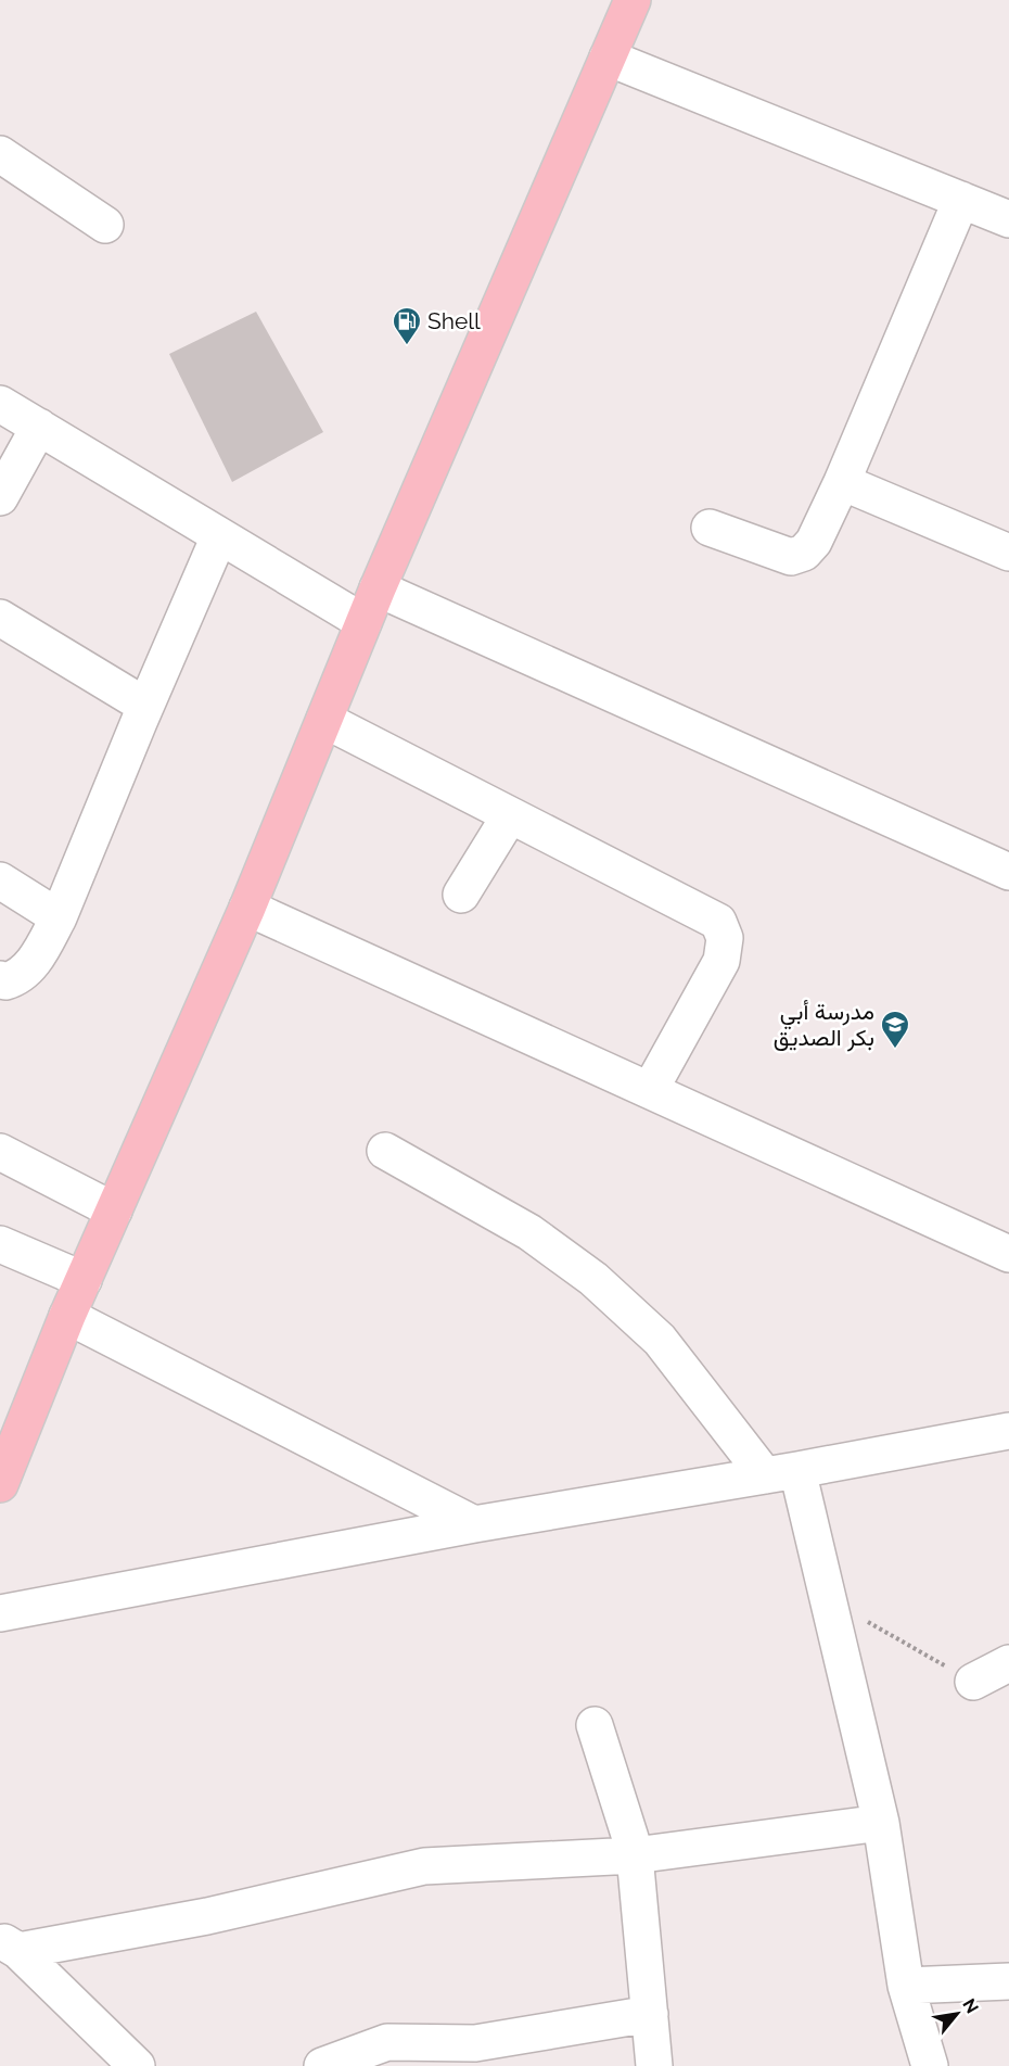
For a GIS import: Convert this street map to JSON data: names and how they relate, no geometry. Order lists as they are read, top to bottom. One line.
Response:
{"places":{"fuel station":["Shell"],"school or university":["مدرسة أبي بكر الصديق"]},"north":"top right"}
